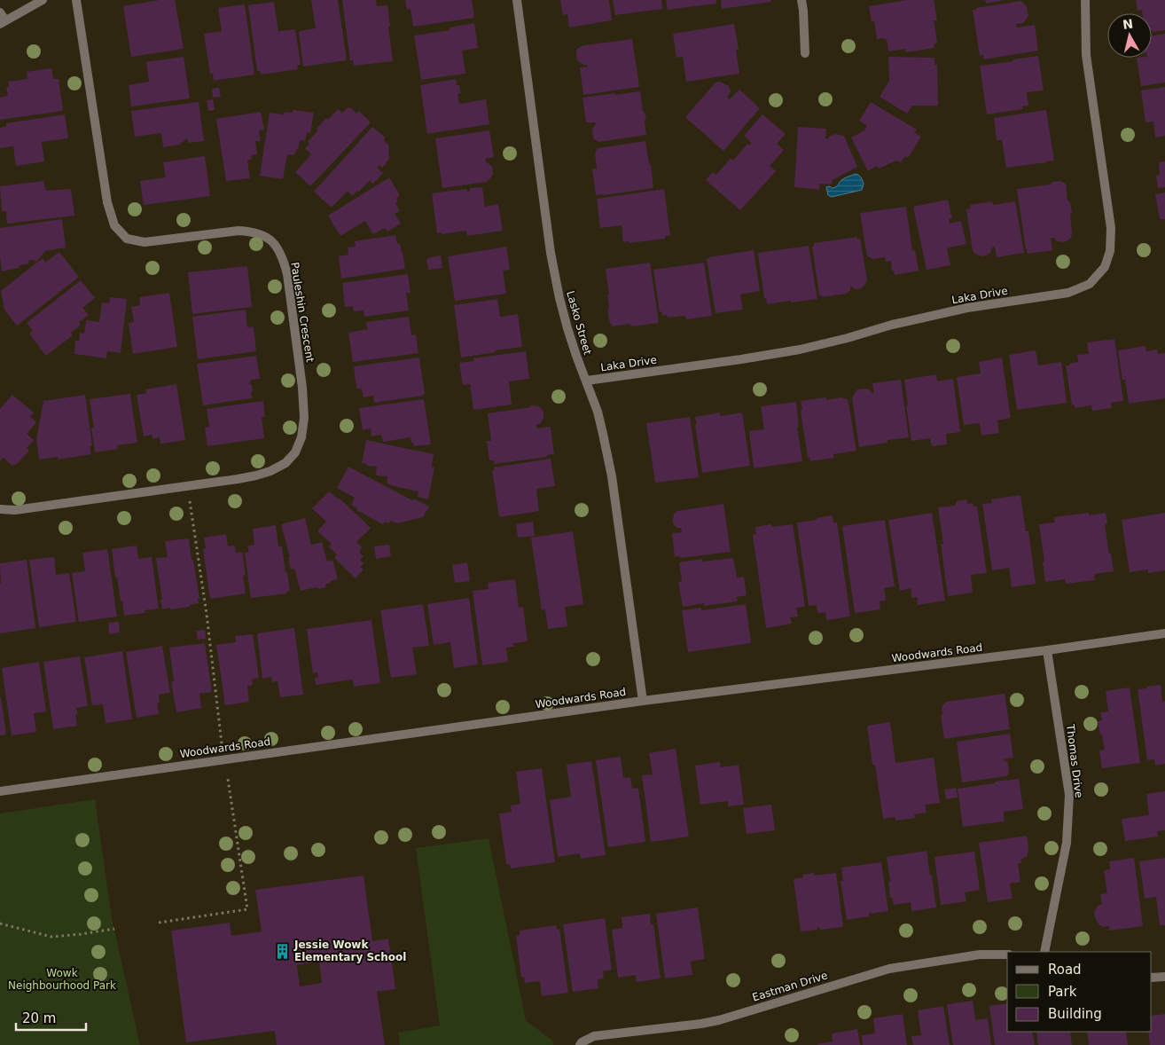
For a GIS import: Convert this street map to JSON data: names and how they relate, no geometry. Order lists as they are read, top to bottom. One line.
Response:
{"streets":{"street":["Laka Drive","Pauleshin Crescent","Lasko Street","Woodwards Road","Thomas Drive","Eastman Drive"]},"crossings":[["Laka Drive","Lasko Street"],["Lasko Street","Woodwards Road"],["Woodwards Road","Thomas Drive"]],"parks":["Wowk Neighbourhood Park"],"places":{"building":["Jessie Wowk Elementary School"]},"legend":["Road","Park","Building"],"scale_bar":"20 m","north":"top"}
